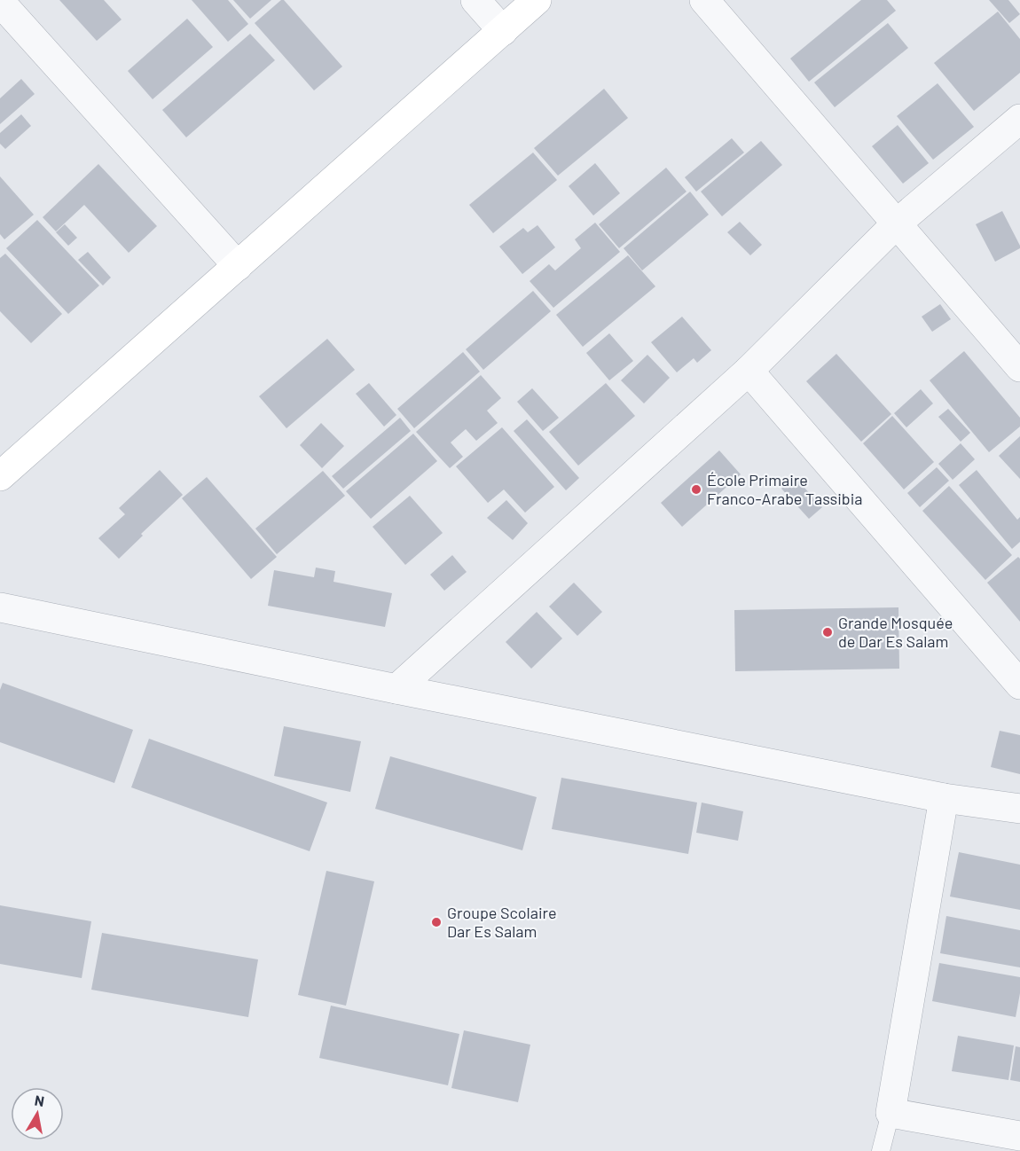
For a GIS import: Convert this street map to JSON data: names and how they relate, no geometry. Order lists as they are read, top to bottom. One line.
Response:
{"places":["École Primaire Franco-Arabe Tassibia","Grande Mosquée de Dar Es Salam","Groupe Scolaire Dar Es Salam"],"north":"top"}
